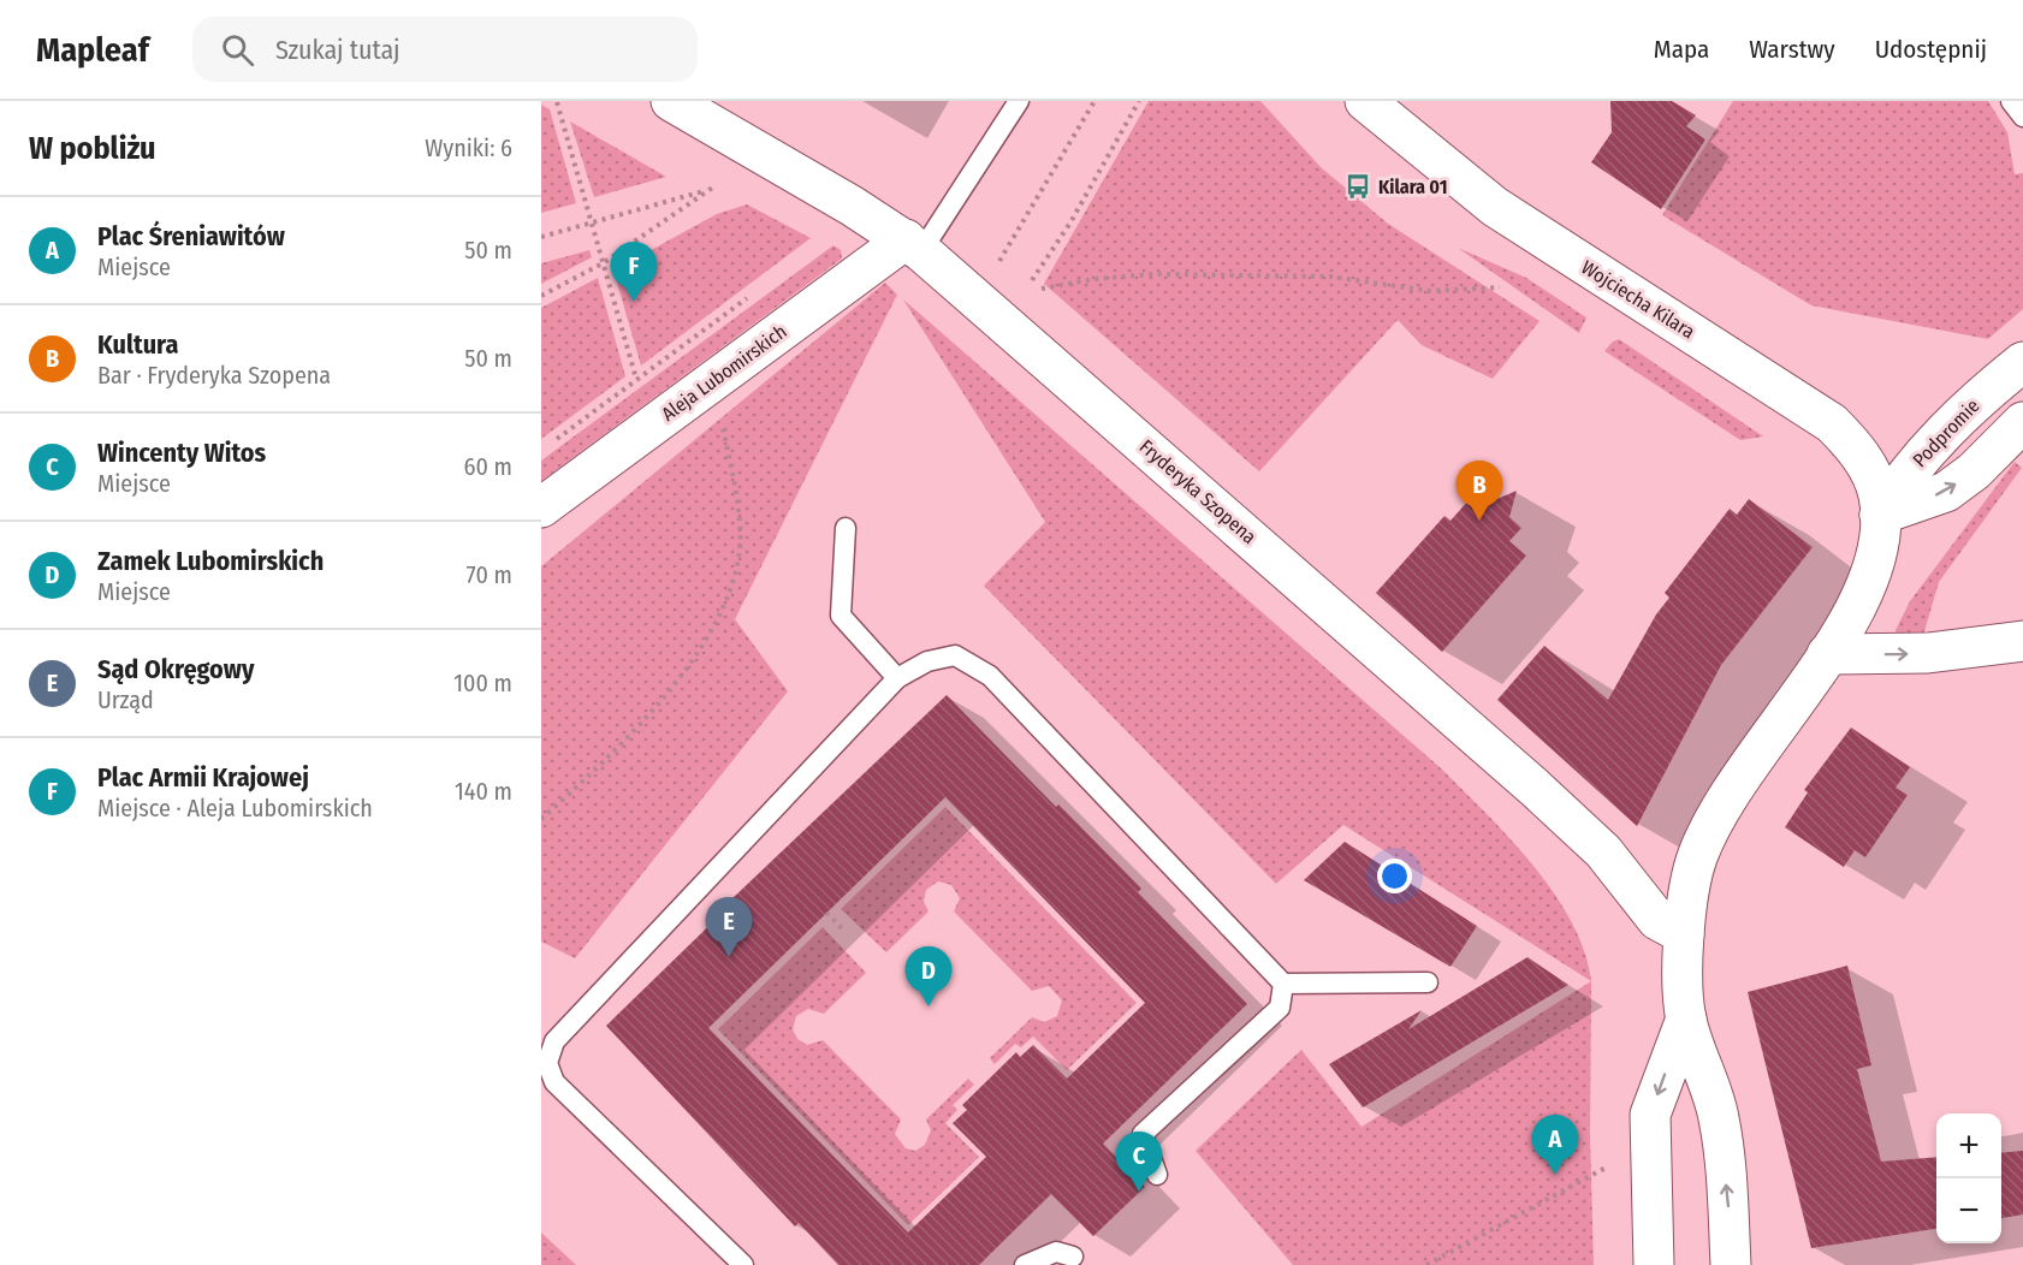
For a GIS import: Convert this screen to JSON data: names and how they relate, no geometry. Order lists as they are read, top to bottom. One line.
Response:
{"streets":{"street":["Wojciecha Kilara","Aleja Lubomirskich","Podpromie","Fryderyka Szopena"]},"crossings":[["Wojciecha Kilara","Podpromie"],["Aleja Lubomirskich","Fryderyka Szopena"],["Podpromie","Fryderyka Szopena"]],"places":{"bus stop":["Kilara 01"]},"page":{"header":"Mapleaf","search":"Szukaj tutaj","nav":["Mapa","Warstwy","Udostępnij"],"heading":["W pobliżu","Wyniki: 6"],"list":[{"mark":"A","name":"Plac Śreniawitów","note":"Miejsce","value":"50 m"},{"mark":"B","name":"Kultura","note":"Bar · Fryderyka Szopena","value":"50 m"},{"mark":"C","name":"Wincenty Witos","note":"Miejsce","value":"60 m"},{"mark":"D","name":"Zamek Lubomirskich","note":"Miejsce","value":"70 m"},{"mark":"E","name":"Sąd Okręgowy","note":"Urząd","value":"100 m"},{"mark":"F","name":"Plac Armii Krajowej","note":"Miejsce · Aleja Lubomirskich","value":"140 m"}],"pins":["F","B","E","D","A","C"],"map_buttons":["+","−"]}}
